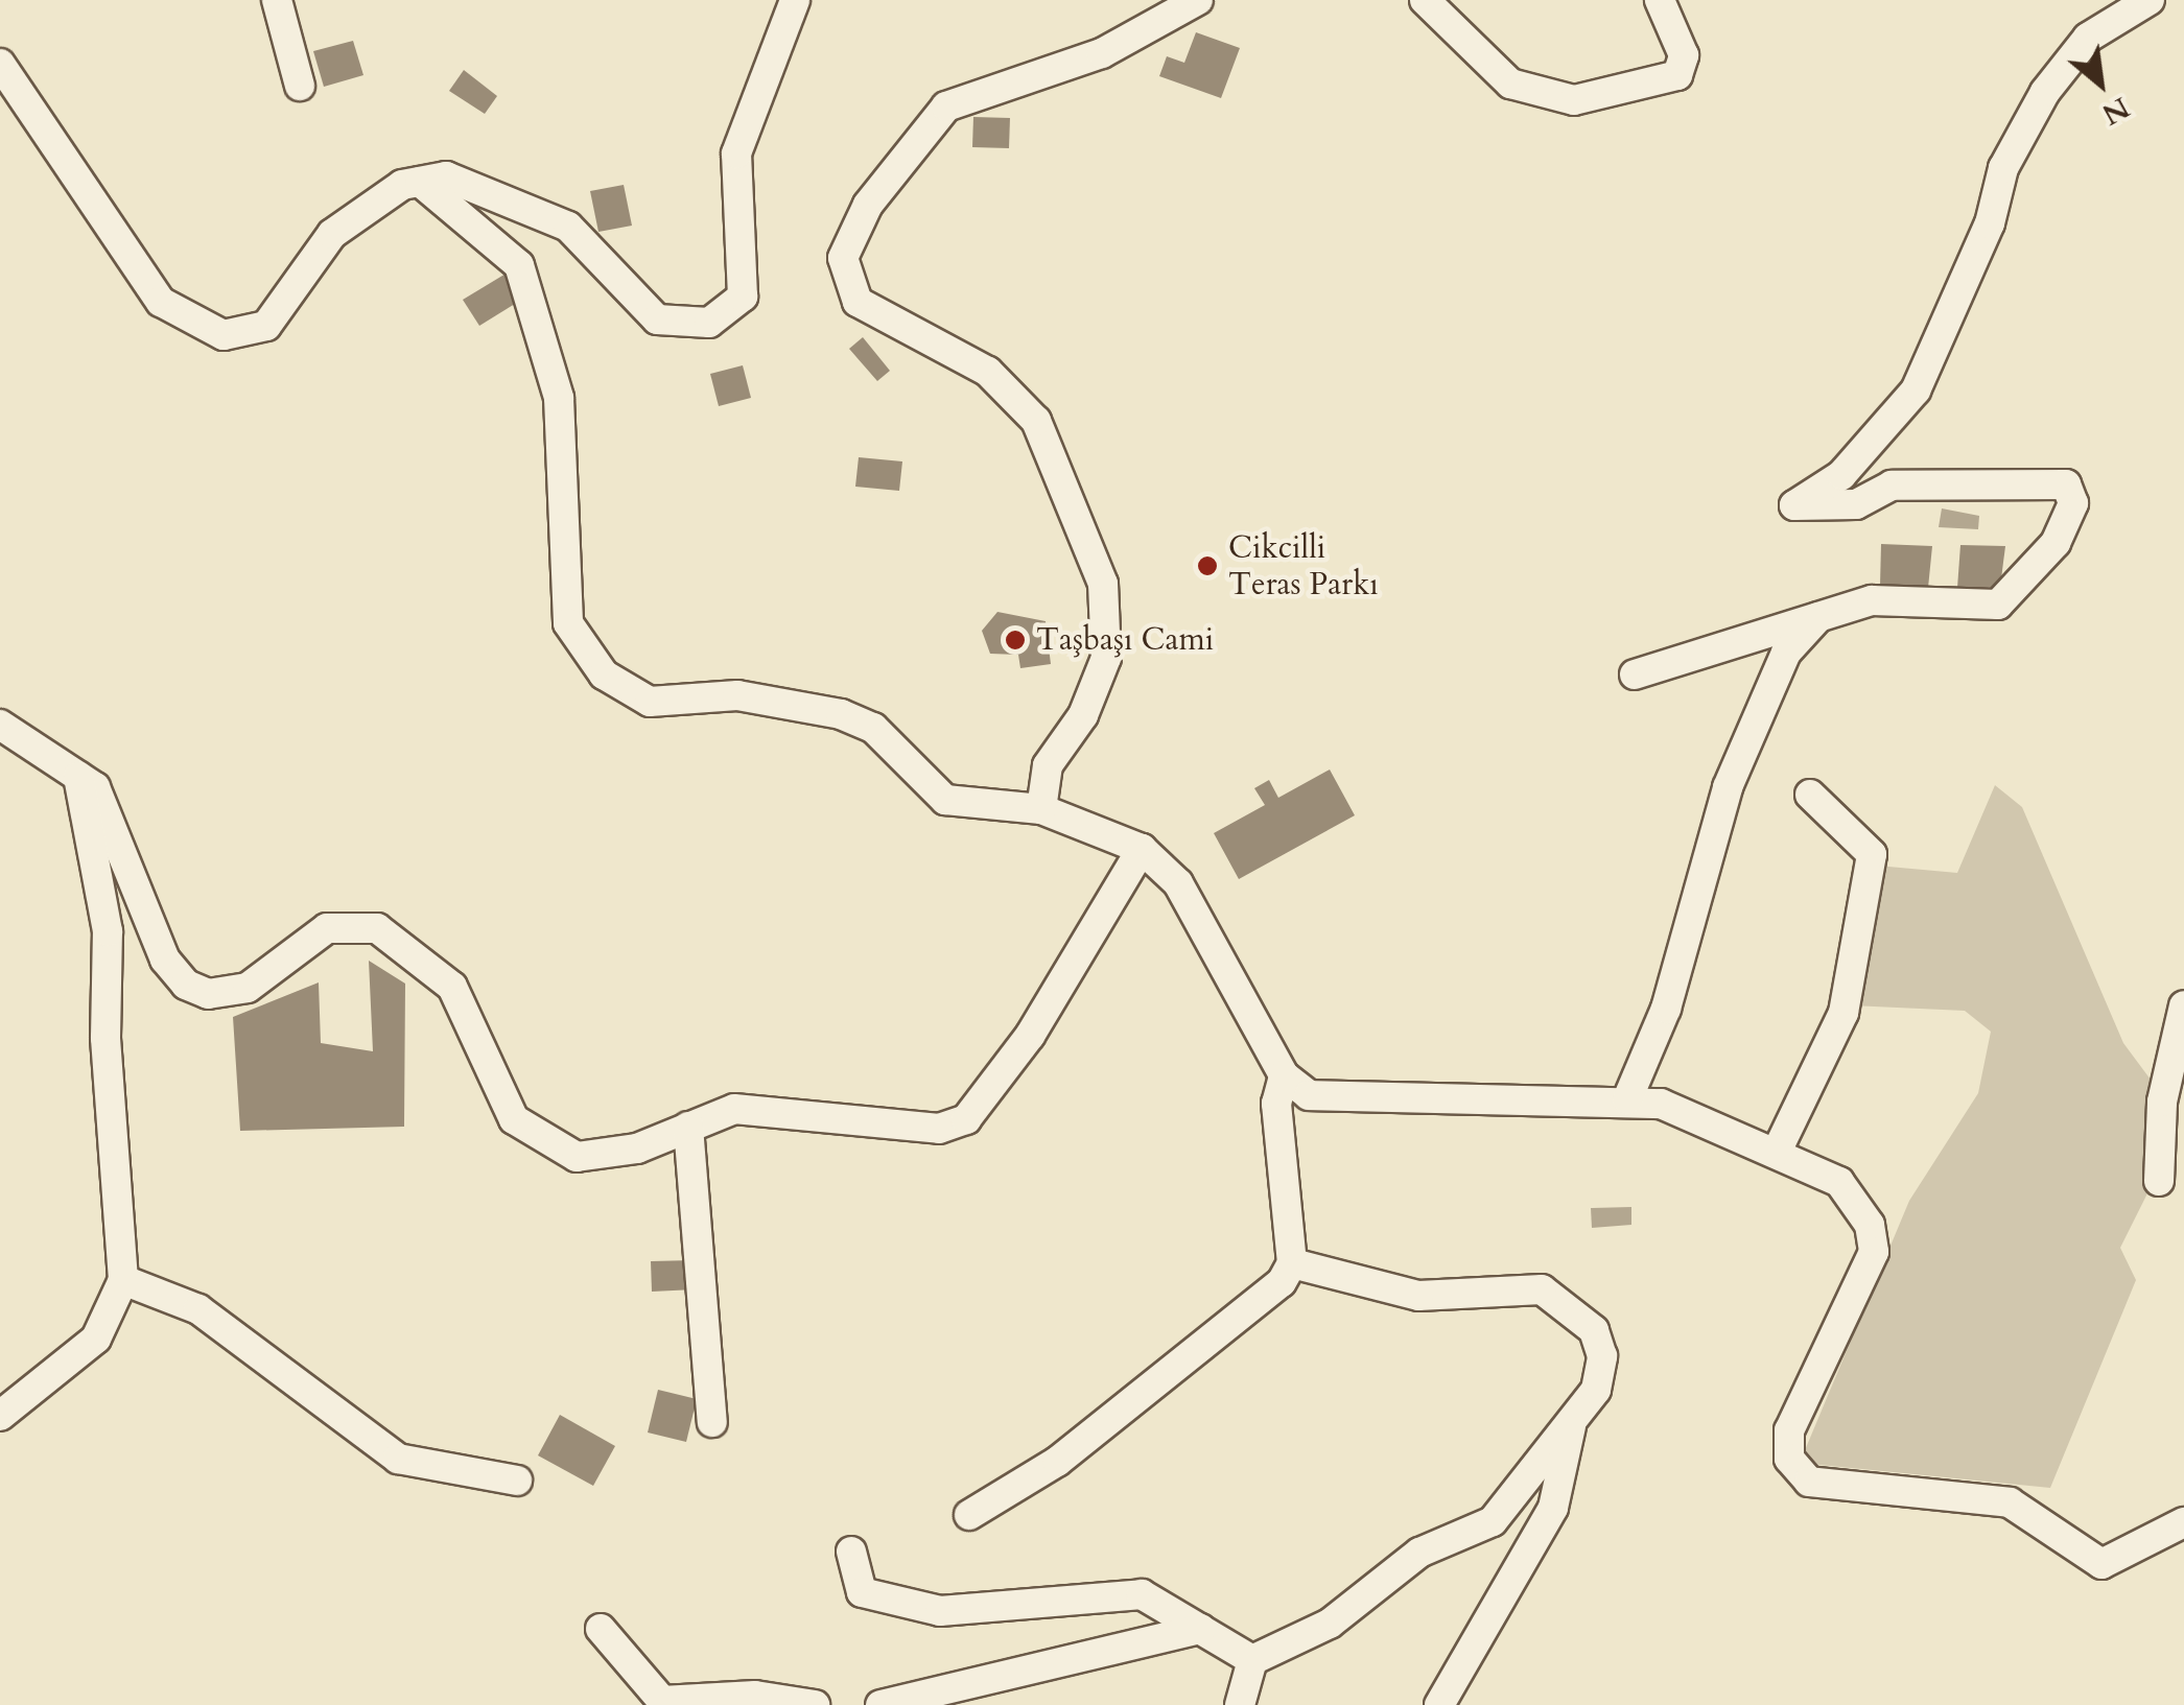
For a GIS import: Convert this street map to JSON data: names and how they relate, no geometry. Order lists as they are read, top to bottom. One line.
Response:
{"places":["Cikcilli Teras Parkı","Taşbaşı Cami"],"north":"bottom right"}
